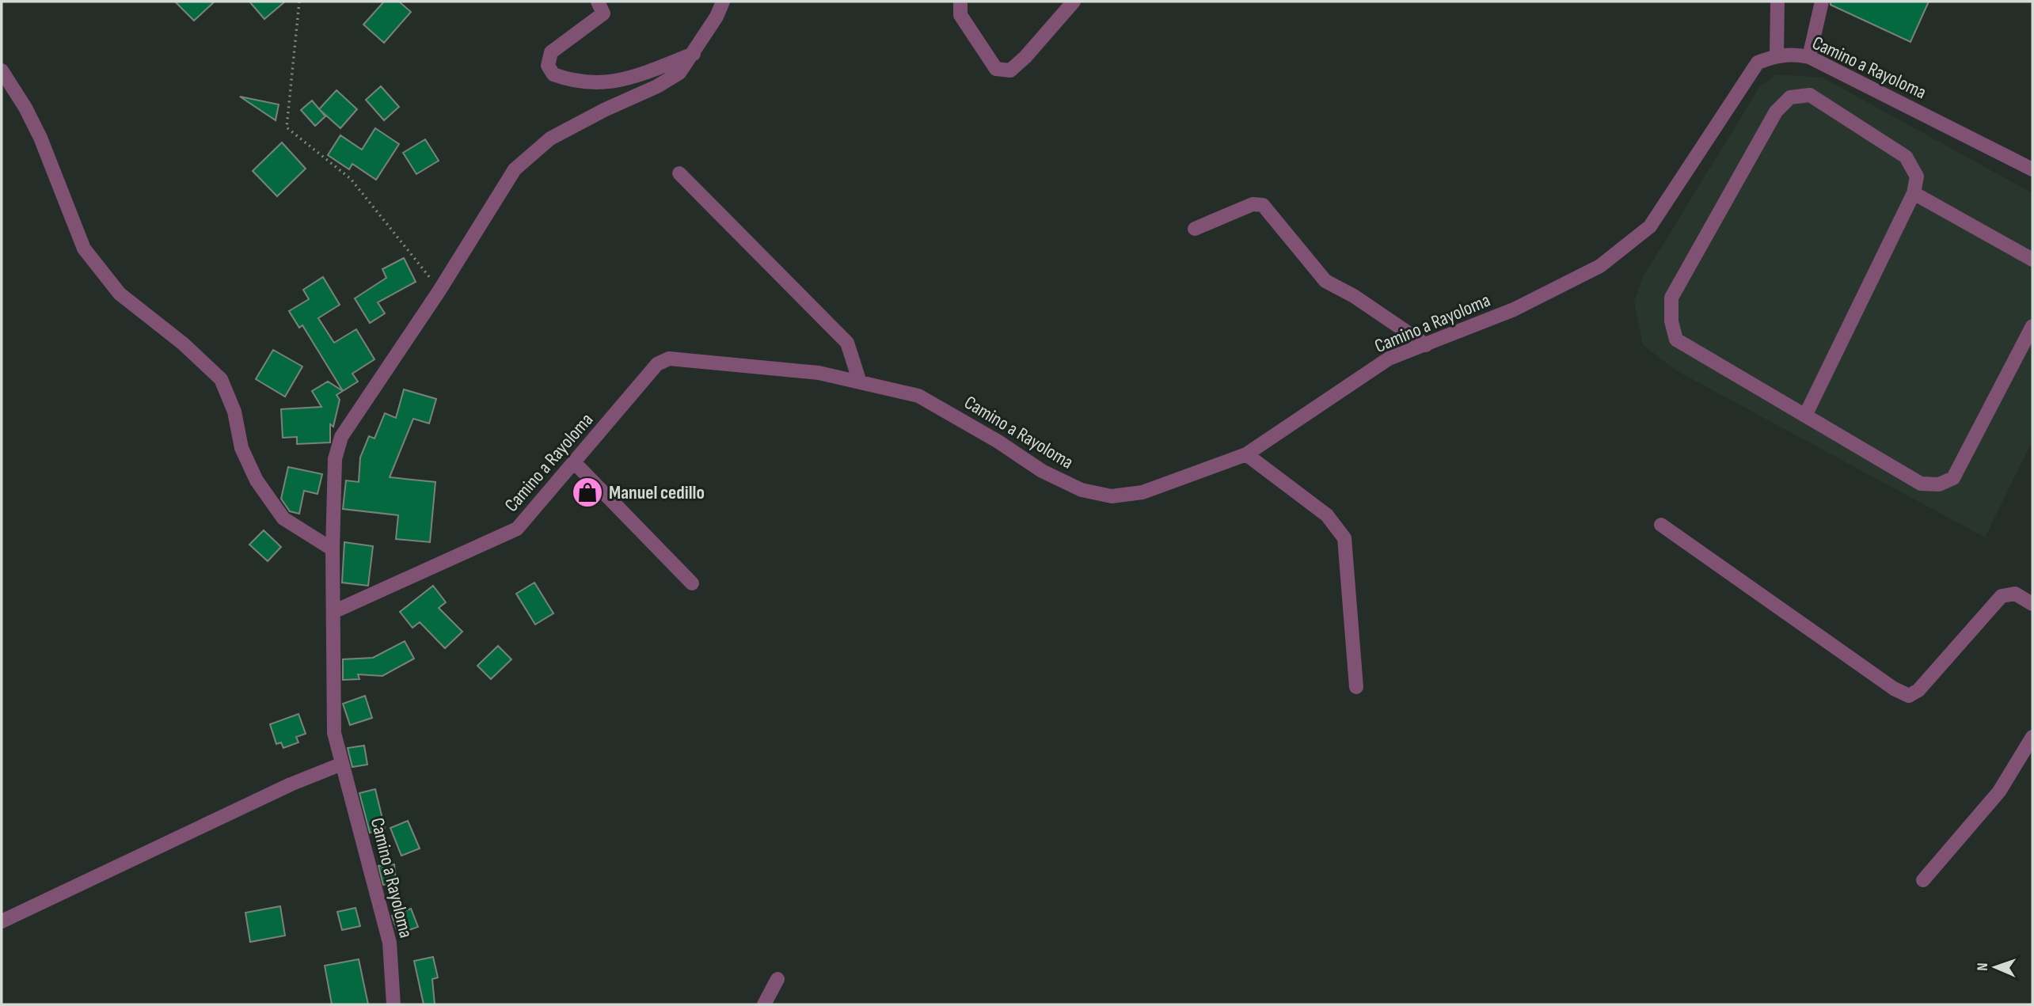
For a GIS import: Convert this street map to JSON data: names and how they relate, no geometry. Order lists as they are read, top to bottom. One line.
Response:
{"streets":{"street":["Camino a Rayoloma"]},"places":{"shop":["Manuel cedillo"]},"north":"left"}
